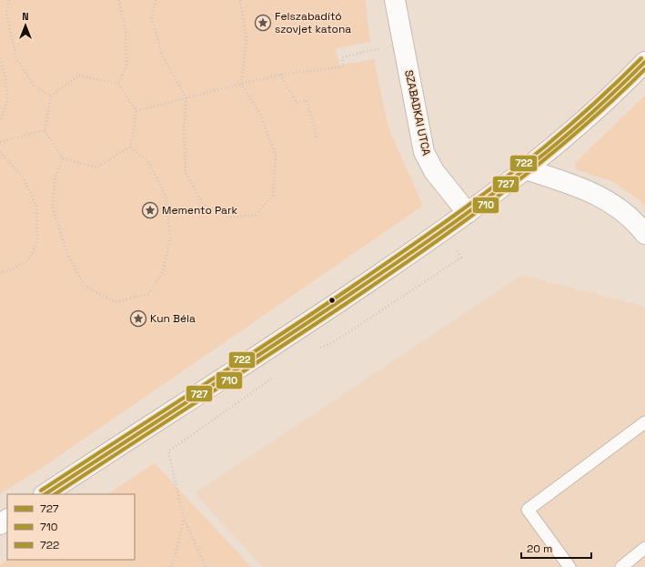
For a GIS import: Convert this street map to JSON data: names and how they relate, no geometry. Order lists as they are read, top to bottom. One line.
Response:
{"streets":{"main road":["SZABADKAI UTCA"]},"places":{"place":["Felszabadító szovjet katona","Memento Park","Kun Béla"]},"lines":["transit line 722","transit line 727","transit line 710"],"legend":["727","710","722"],"scale_bar":"20 m","north":"top"}
